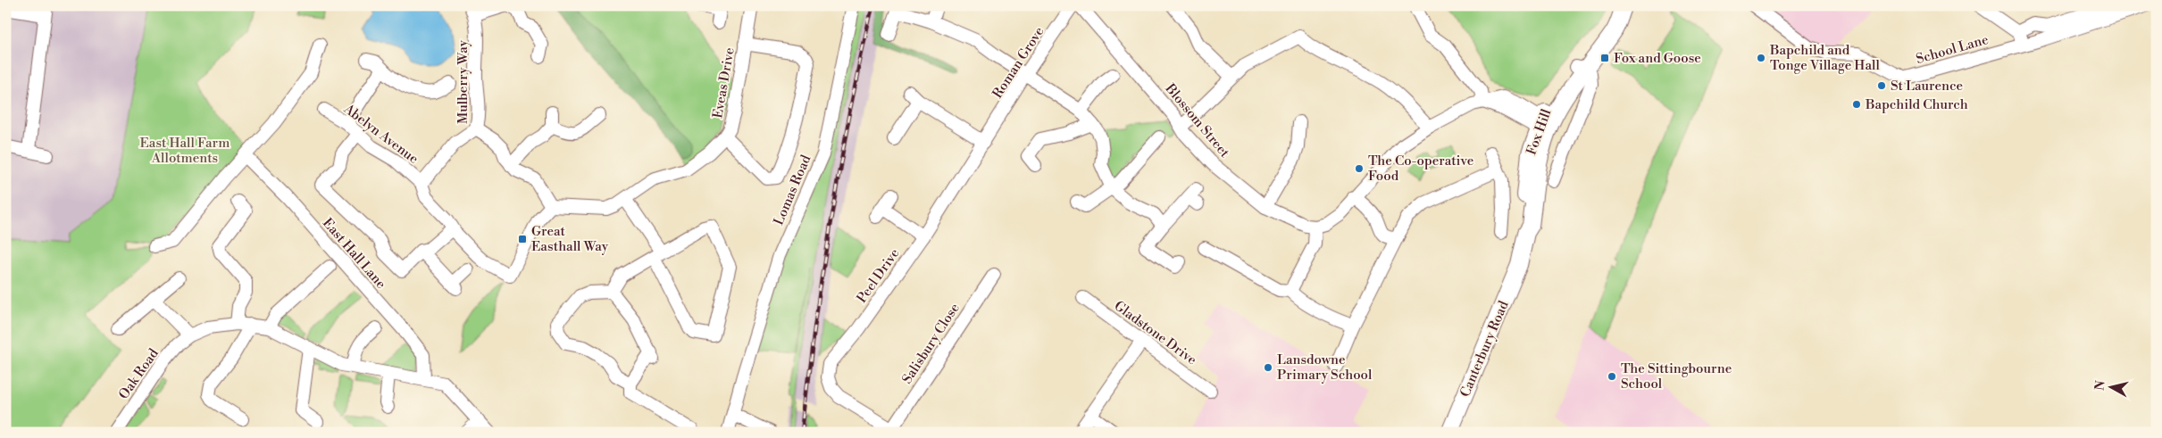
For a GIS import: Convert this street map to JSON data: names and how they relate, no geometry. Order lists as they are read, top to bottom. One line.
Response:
{"streets":{"main road":["Fox Hill","Canterbury Road"],"street":["School Lane","Roman Grove","Mulberry Way","Eveas Drive","Blossom Street","Abelyn Avenue","Lomas Road","East Hall Lane","Peel Drive","Gladstone Drive","Salisbury Close","Oak Road"]},"crossings":[["Roman Grove","Peel Drive"],["Mulberry Way","Eveas Drive"],["Mulberry Way","Abelyn Avenue"],["Fox Hill","Canterbury Road"],["East Hall Lane","Oak Road"],["Peel Drive","Salisbury Close"]],"parks":["East Hall Farm Allotments"],"places":{"transit":["Fox and Goose","Great Easthall Way"],"other":["Bapchild and Tonge Village Hall","St Laurence","Bapchild Church","The Co-operative Food","Lansdowne Primary School","The Sittingbourne School"]},"north":"left"}
